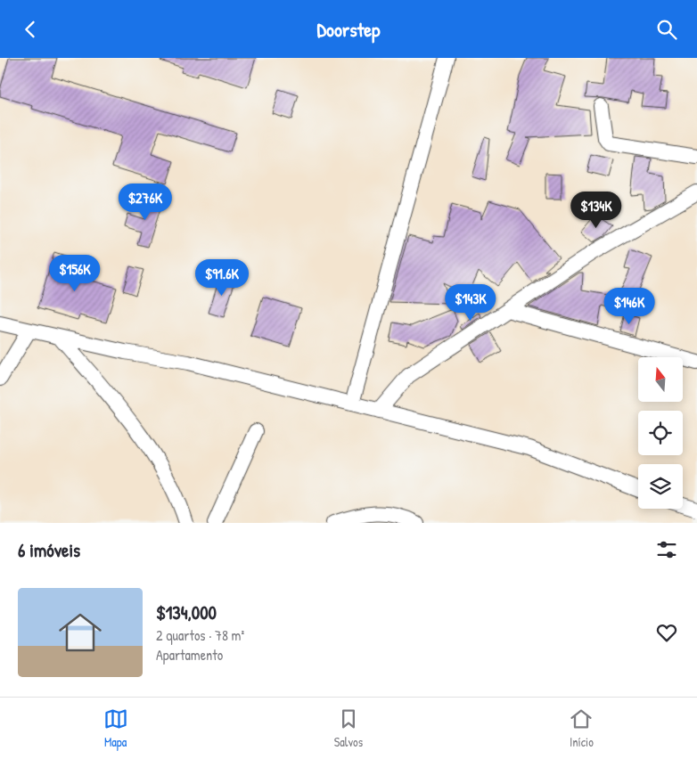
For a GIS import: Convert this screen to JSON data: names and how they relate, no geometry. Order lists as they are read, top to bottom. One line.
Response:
{"north":"top","page":{"header":"Doorstep","price":["$276K","$134K","$156K","$91.6K","$143K","$146K"],"heading":"6 imóveis","list":[{"name":"$134,000","note":"2 quartos · 78 m² · Apartamento"}],"tabs":["Mapa","Salvos","Início"]}}
